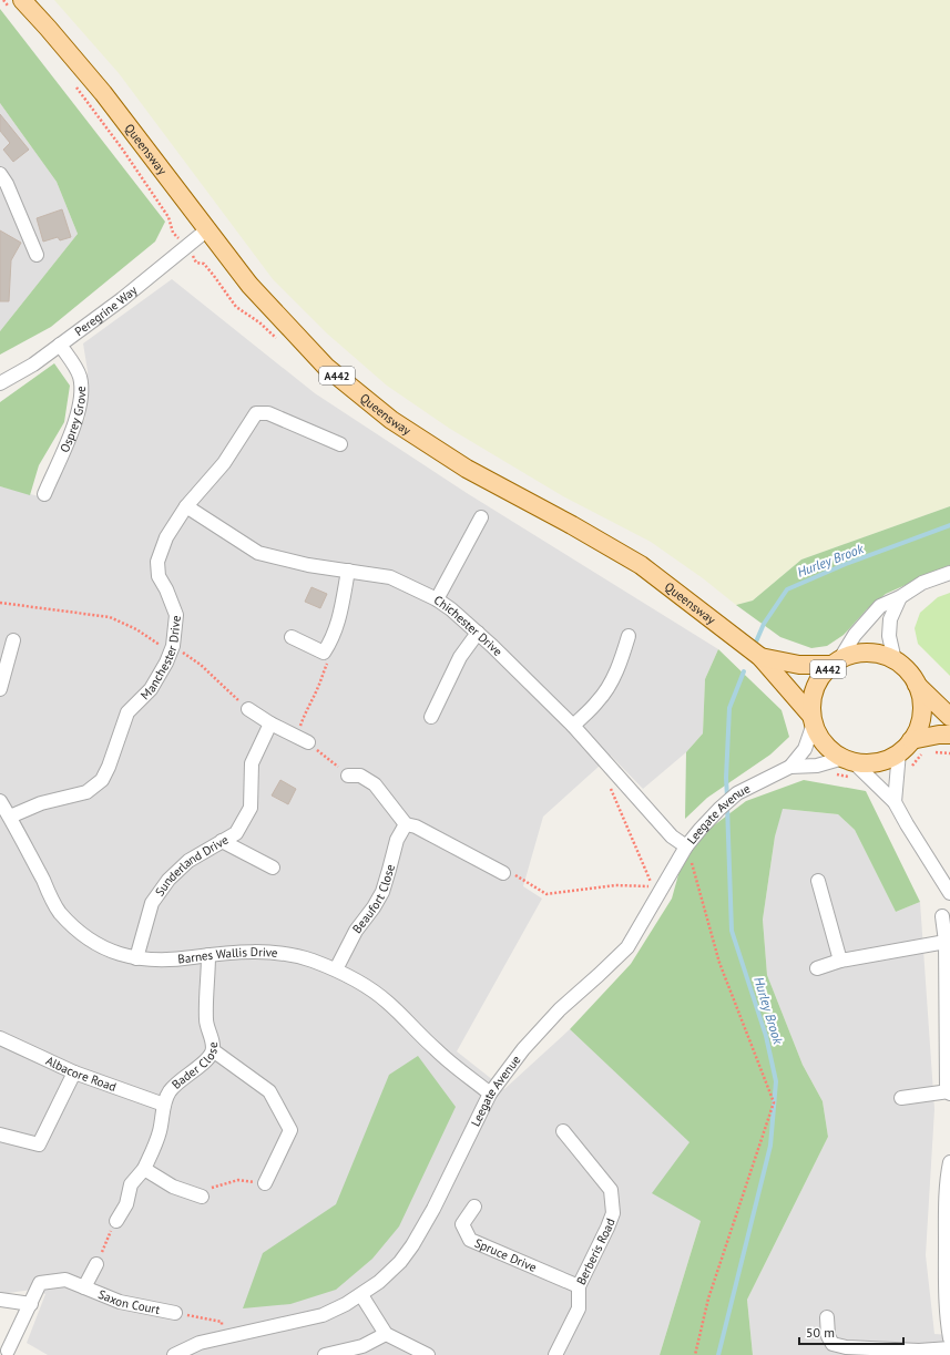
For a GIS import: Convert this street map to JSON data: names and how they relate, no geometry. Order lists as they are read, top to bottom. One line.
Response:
{"streets":{"main road":["Queensway","A442"],"street":["Peregrine Way","Osprey Grove","Chichester Drive","Manchester Drive","Leegate Avenue","Sunderland Drive","Beaufort Close","Barnes Wallis Drive","Bader Close","Albacore Road","Berberis Road","Spruce Drive","Saxon Court"]},"crossings":[["Queensway","Peregrine Way"],["Queensway","A442"],["Peregrine Way","Osprey Grove"],["A442","Leegate Avenue"],["Chichester Drive","Manchester Drive"],["Chichester Drive","Leegate Avenue"],["Manchester Drive","Barnes Wallis Drive"],["Leegate Avenue","Barnes Wallis Drive"],["Sunderland Drive","Barnes Wallis Drive"],["Beaufort Close","Barnes Wallis Drive"],["Barnes Wallis Drive","Bader Close"],["Bader Close","Albacore Road"],["Berberis Road","Spruce Drive"]],"water":["Hurley Brook"],"scale_bar":"50 m"}
